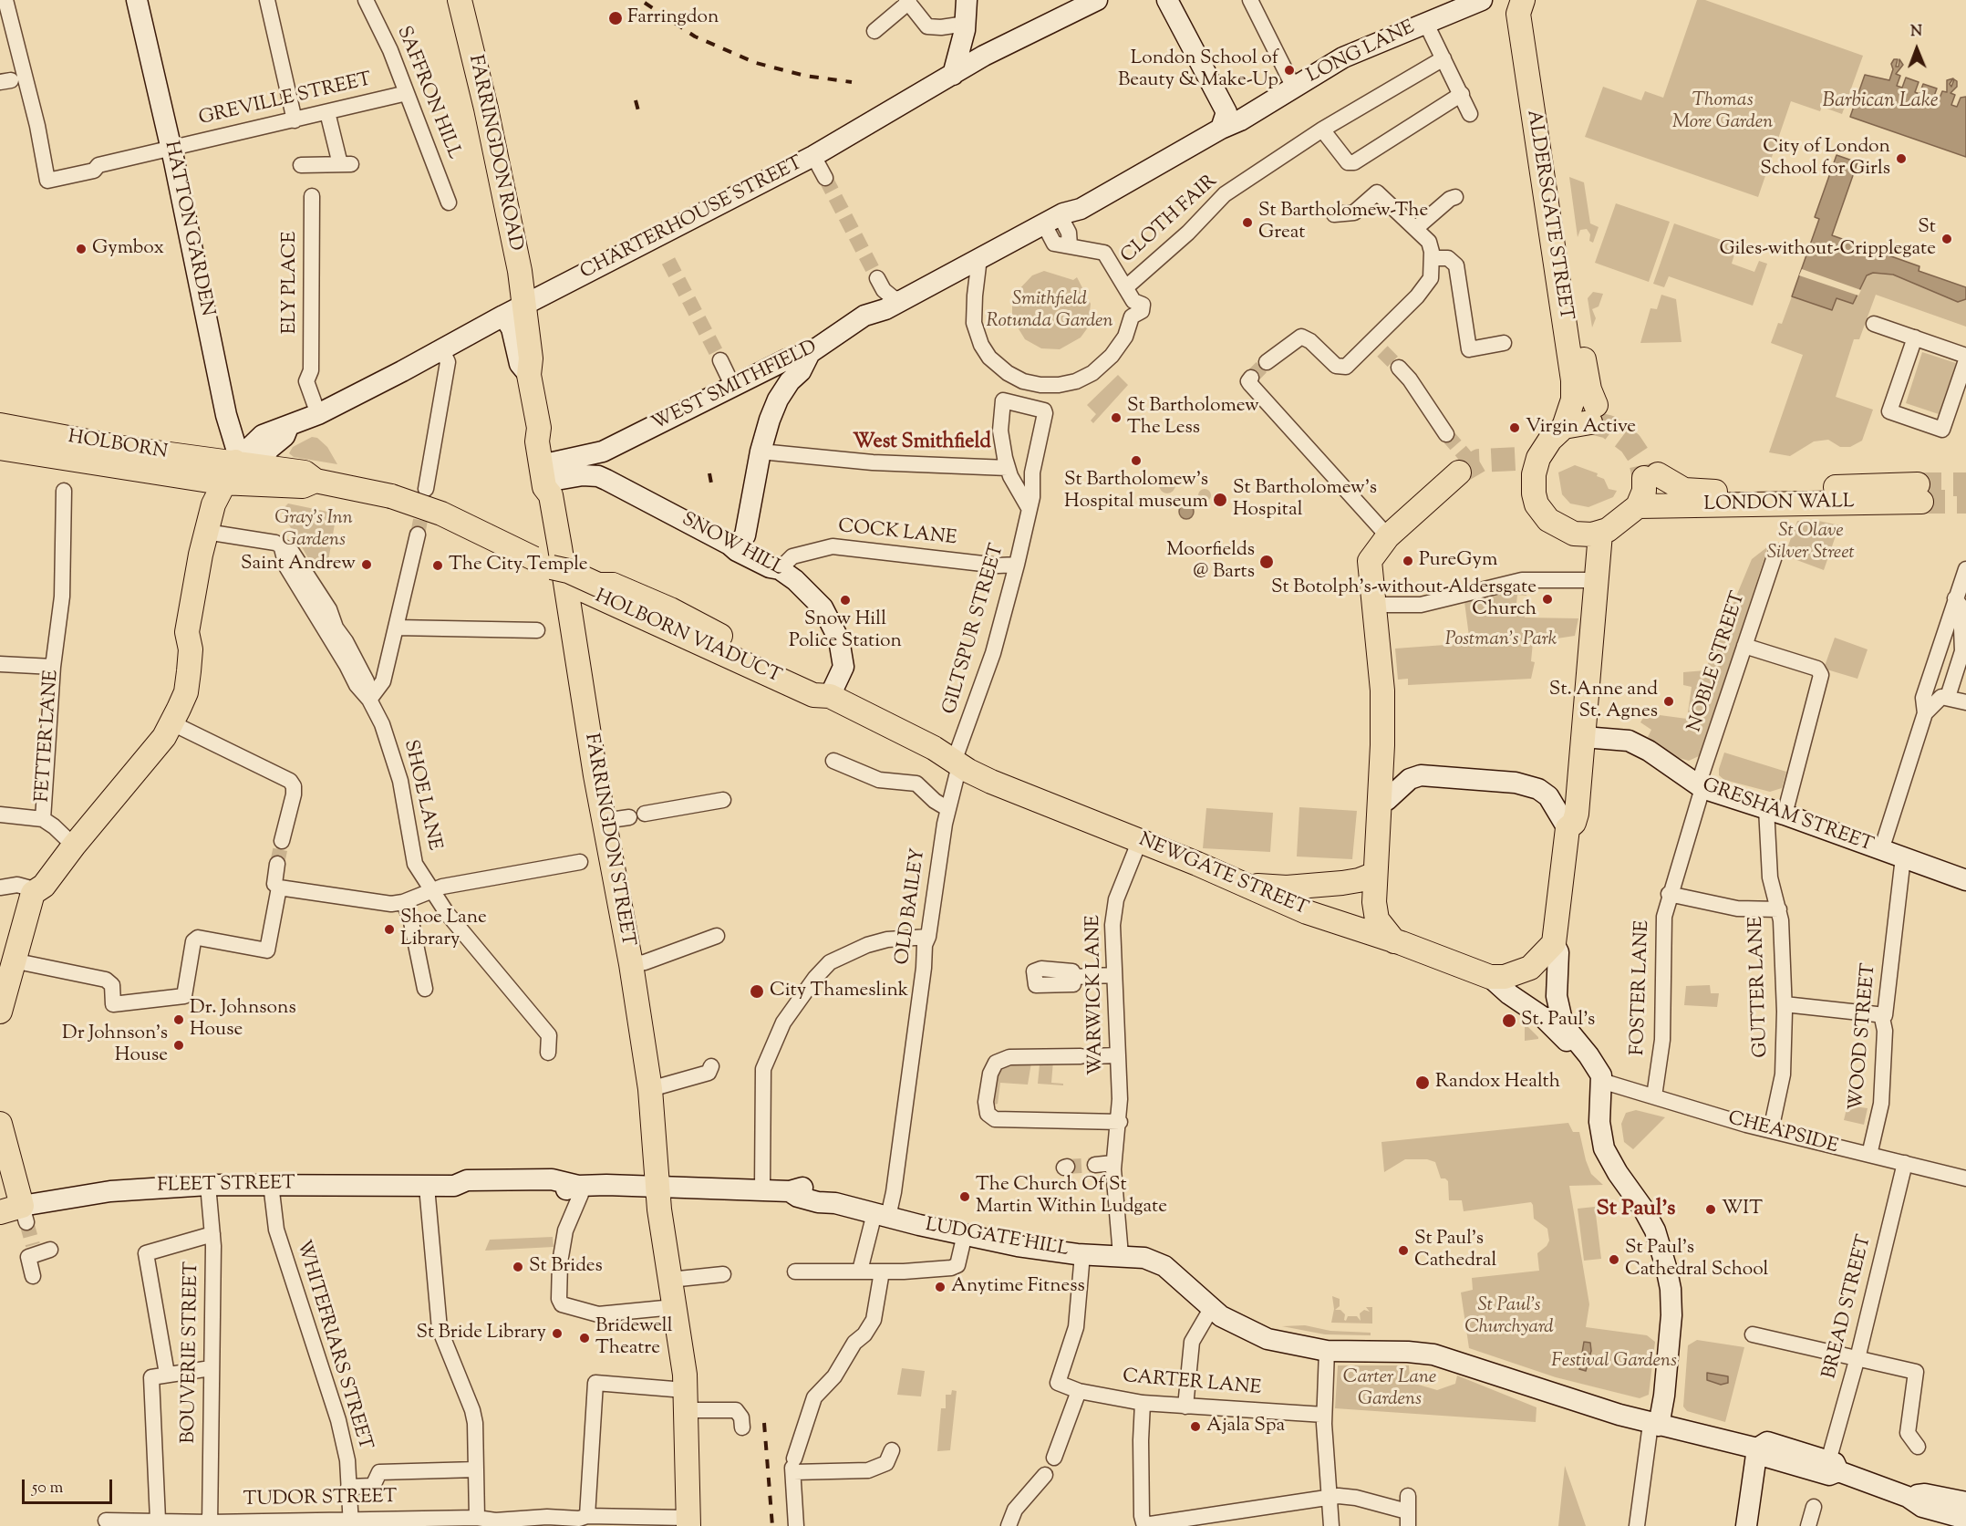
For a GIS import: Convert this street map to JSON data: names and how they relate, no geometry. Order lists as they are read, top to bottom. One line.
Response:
{"streets":{"main road":["FARRINGDON ROAD","ALDERSGATE STREET","HOLBORN","LONDON WALL","HOLBORN VIADUCT","FARRINGDON STREET","NEWGATE STREET","FLEET STREET"],"street":["LONG LANE","SAFFRON HILL","GREVILLE STREET","CHARTERHOUSE STREET","CLOTH FAIR","HATTON GARDEN","ELY PLACE","WEST SMITHFIELD","COCK LANE","SNOW HILL","GILTSPUR STREET","NOBLE STREET","FETTER LANE","SHOE LANE","GRESHAM STREET","OLD BAILEY","GUTTER LANE","FOSTER LANE","WARWICK LANE","WOOD STREET","CHEAPSIDE","LUDGATE HILL","BREAD STREET","WHITEFRIARS STREET","BOUVERIE STREET","CARTER LANE","TUDOR STREET"]},"crossings":[["LONG LANE","CLOTH FAIR"],["LONG LANE","WEST SMITHFIELD"],["SAFFRON HILL","GREVILLE STREET"],["GREVILLE STREET","HATTON GARDEN"],["FARRINGDON ROAD","CHARTERHOUSE STREET"],["FARRINGDON ROAD","FARRINGDON STREET"],["CHARTERHOUSE STREET","HATTON GARDEN"],["CHARTERHOUSE STREET","ELY PLACE"],["CHARTERHOUSE STREET","HOLBORN"],["CHARTERHOUSE STREET","HOLBORN VIADUCT"],["CHARTERHOUSE STREET","FARRINGDON STREET"],["CLOTH FAIR","WEST SMITHFIELD"],["HATTON GARDEN","HOLBORN"],["HATTON GARDEN","HOLBORN VIADUCT"],["WEST SMITHFIELD","SNOW HILL"],["WEST SMITHFIELD","FARRINGDON STREET"],["HOLBORN","HOLBORN VIADUCT"],["COCK LANE","SNOW HILL"],["COCK LANE","GILTSPUR STREET"],["SNOW HILL","HOLBORN VIADUCT"],["SNOW HILL","FARRINGDON STREET"],["GILTSPUR STREET","HOLBORN VIADUCT"],["GILTSPUR STREET","NEWGATE STREET"],["GILTSPUR STREET","OLD BAILEY"],["HOLBORN VIADUCT","NEWGATE STREET"],["HOLBORN VIADUCT","OLD BAILEY"],["NOBLE STREET","GRESHAM STREET"],["NOBLE STREET","GUTTER LANE"],["NOBLE STREET","FOSTER LANE"],["GRESHAM STREET","GUTTER LANE"],["GRESHAM STREET","FOSTER LANE"],["GRESHAM STREET","WOOD STREET"],["FARRINGDON STREET","FLEET STREET"],["FARRINGDON STREET","LUDGATE HILL"],["FARRINGDON STREET","TUDOR STREET"],["NEWGATE STREET","OLD BAILEY"],["NEWGATE STREET","WARWICK LANE"],["NEWGATE STREET","CHEAPSIDE"],["OLD BAILEY","LUDGATE HILL"],["GUTTER LANE","CHEAPSIDE"],["FOSTER LANE","CHEAPSIDE"],["WARWICK LANE","LUDGATE HILL"],["WOOD STREET","CHEAPSIDE"],["CHEAPSIDE","BREAD STREET"],["FLEET STREET","LUDGATE HILL"],["FLEET STREET","WHITEFRIARS STREET"],["FLEET STREET","BOUVERIE STREET"],["LUDGATE HILL","CARTER LANE"],["WHITEFRIARS STREET","TUDOR STREET"],["BOUVERIE STREET","TUDOR STREET"]],"districts":["West Smithfield","St Paul's"],"water":["Barbican Lake"],"parks":["Thomas More Garden","Smithfield Rotunda Garden","Gray's Inn Gardens","St Olave Silver Street","Postman's Park","St Paul's Churchyard","Festival Gardens","Carter Lane Gardens"],"places":["Farringdon","London School of Beauty & Make-Up","City of London School for Girls","St Bartholomew-The Great","St Giles-without-Cripplegate","Gymbox","St Bartholomew The Less","Virgin Active","St Bartholomew's Hospital museum","St Bartholomew's Hospital","PureGym","Moorfields @ Barts","Saint Andrew","The City Temple","St Botolph's-without-Aldersgate Church","Snow Hill Police Station","St. Anne and St. Agnes","Shoe Lane Library","City Thameslink","Dr. Johnsons House","St. Paul's","Dr Johnson's House","Randox Health","The Church Of St Martin Within Ludgate","WIT","St Paul's Cathedral","St Paul's Cathedral School","St Brides","Anytime Fitness","St Bride Library","Bridewell Theatre","Ajala Spa"],"scale_bar":"50 m","north":"top"}
